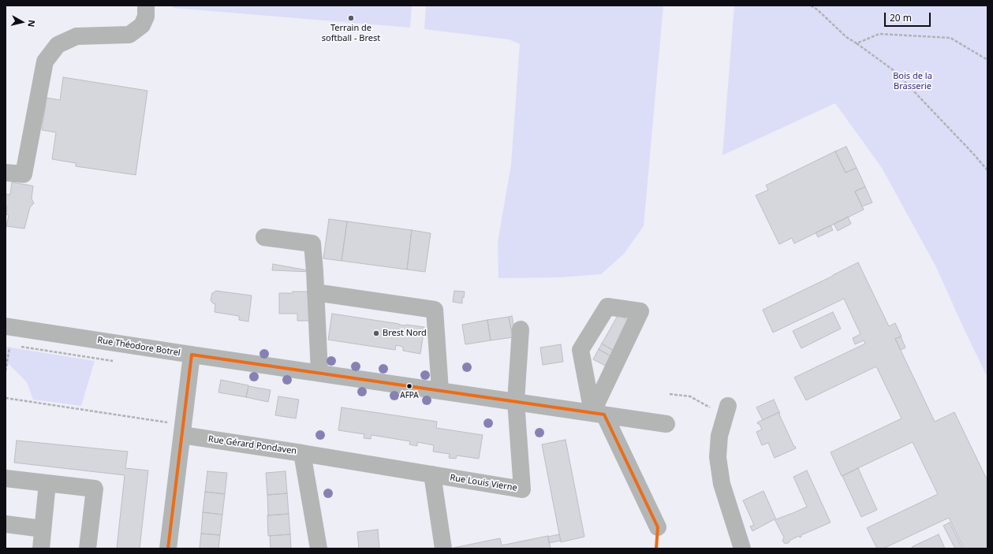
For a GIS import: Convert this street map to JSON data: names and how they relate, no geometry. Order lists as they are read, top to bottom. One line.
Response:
{"streets":{"street":["Rue Théodore Botrel","Rue Gérard Pondaven","Rue Louis Vierne"]},"crossings":[["Rue Théodore Botrel","Rue Louis Vierne"],["Rue Gérard Pondaven","Rue Louis Vierne"]],"parks":["Bois de la Brasserie"],"places":["Terrain de softball - Brest","Brest Nord","AFPA"],"scale_bar":"20 m","north":"right"}
